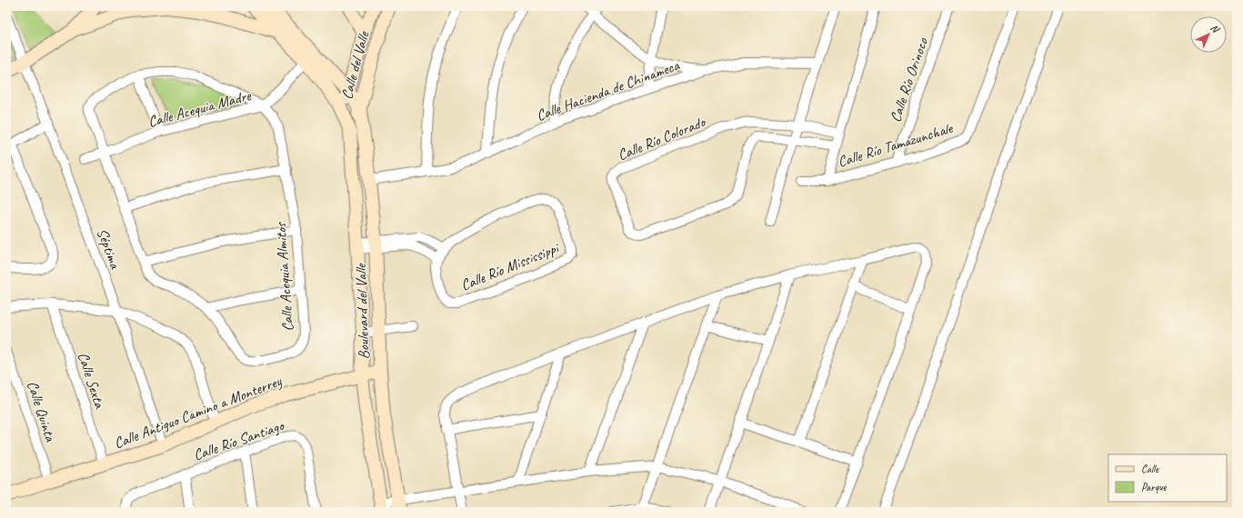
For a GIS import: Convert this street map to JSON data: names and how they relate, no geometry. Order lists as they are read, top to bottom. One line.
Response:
{"streets":{"street":["Calle del Valle","Calle Río Orinoco","Calle Hacienda de Chinameca","Calle Acequia Madre","Calle Río Colorado","Calle Río Tamazunchale","Séptima","Calle Río Mississippi","Calle Acequia Almitos","Boulevard del Valle","Calle Sexta","Calle Quinta","Calle Antiguo Camino a Monterrey","Calle Río Santiago"]},"crossings":[["Calle del Valle","Boulevard del Valle"],["Calle Río Orinoco","Calle Río Tamazunchale"],["Calle Hacienda de Chinameca","Boulevard del Valle"],["Calle Acequia Madre","Calle Acequia Almitos"],["Calle Acequia Madre","Boulevard del Valle"],["Séptima","Calle Antiguo Camino a Monterrey"],["Boulevard del Valle","Calle Antiguo Camino a Monterrey"],["Calle Sexta","Calle Antiguo Camino a Monterrey"],["Calle Quinta","Calle Antiguo Camino a Monterrey"]],"legend":["Calle","Parque"],"north":"top right"}
